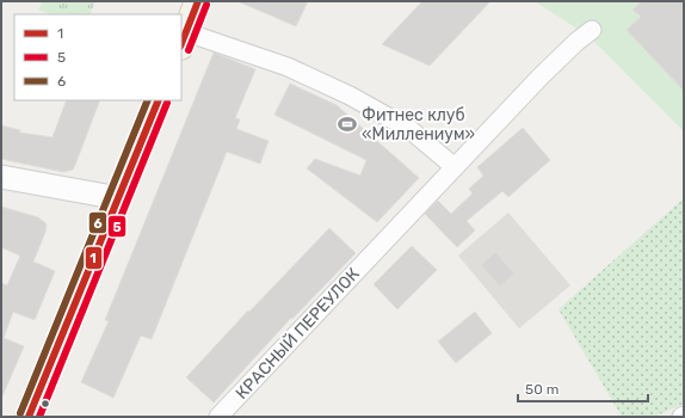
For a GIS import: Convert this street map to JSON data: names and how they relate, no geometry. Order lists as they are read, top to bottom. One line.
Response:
{"streets":{"street":["КРАСНЫЙ ПЕРЕУЛОК"]},"places":{"sports":["Фитнес клуб «Миллениум»"]},"lines":["transit line 1","transit line 5","transit line 6"],"legend":["1","5","6"],"scale_bar":"50 m"}
